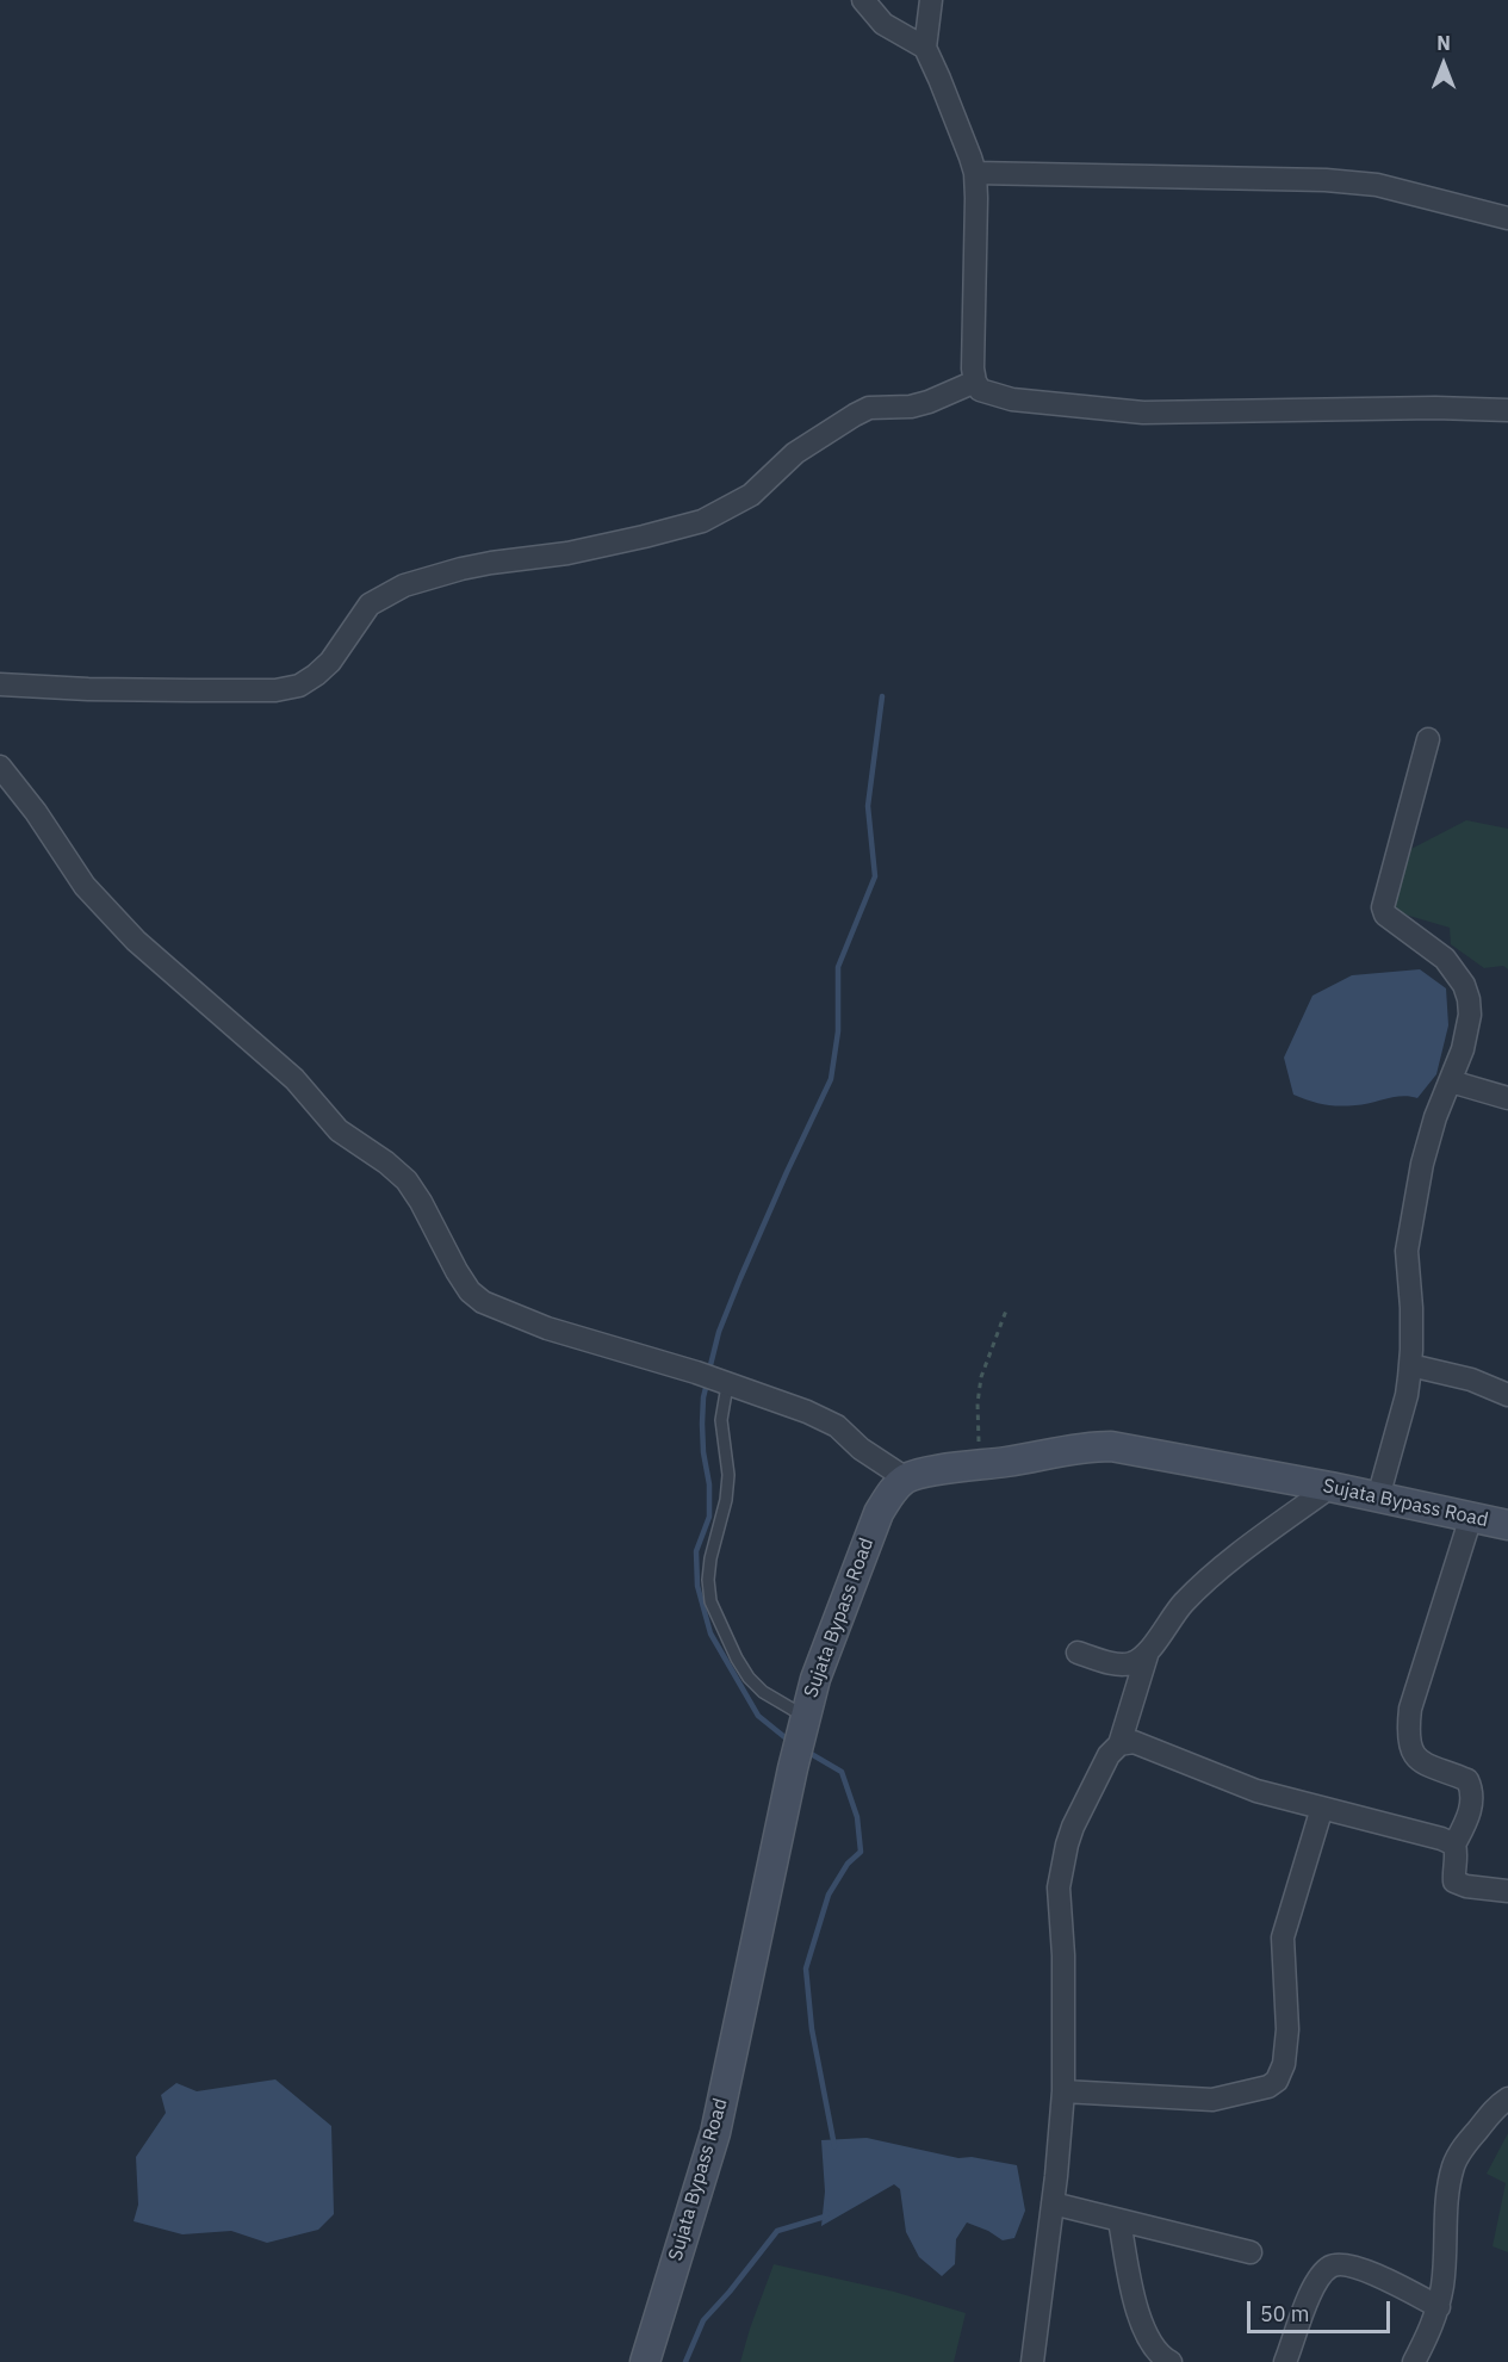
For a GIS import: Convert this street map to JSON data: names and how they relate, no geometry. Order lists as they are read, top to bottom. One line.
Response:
{"streets":{"street":["Sujata Bypass Road"]},"scale_bar":"50 m","north":"top"}
